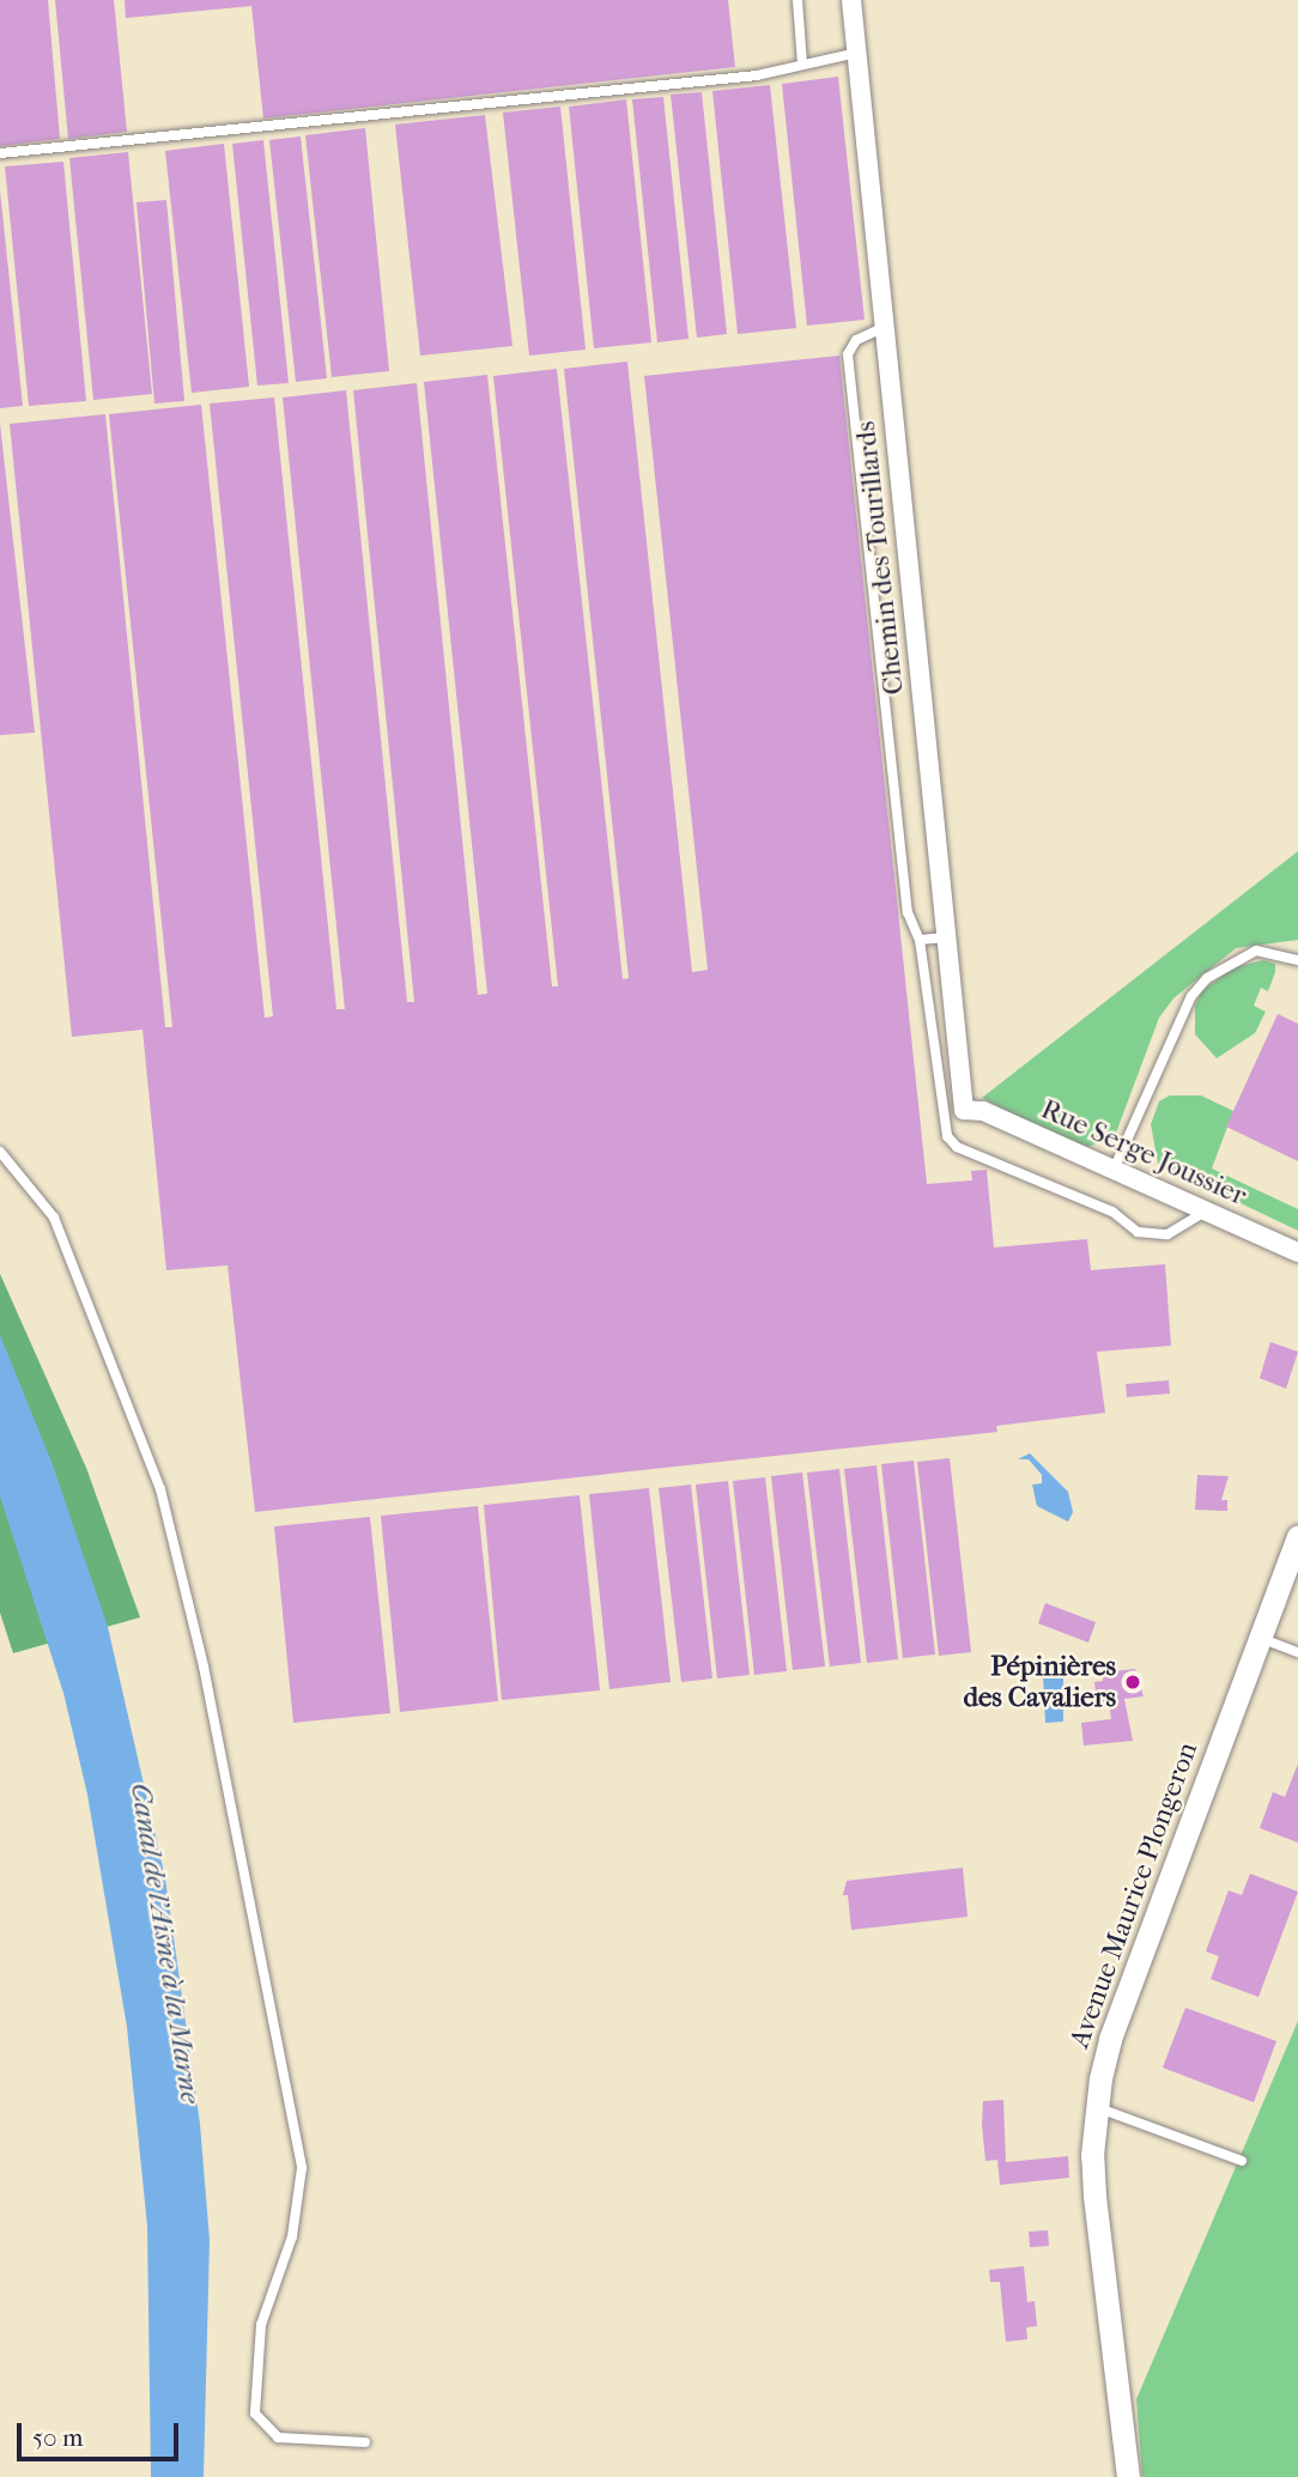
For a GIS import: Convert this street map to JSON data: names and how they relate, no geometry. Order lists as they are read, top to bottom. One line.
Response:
{"streets":{"street":["Chemin des Tourillards","Rue Serge Joussier","Avenue Maurice Plongeron"]},"crossings":[["Chemin des Tourillards","Rue Serge Joussier"]],"water":["Canal de l'Aisne à la Marne"],"places":["Pépinières des Cavaliers"],"scale_bar":"50 m"}
